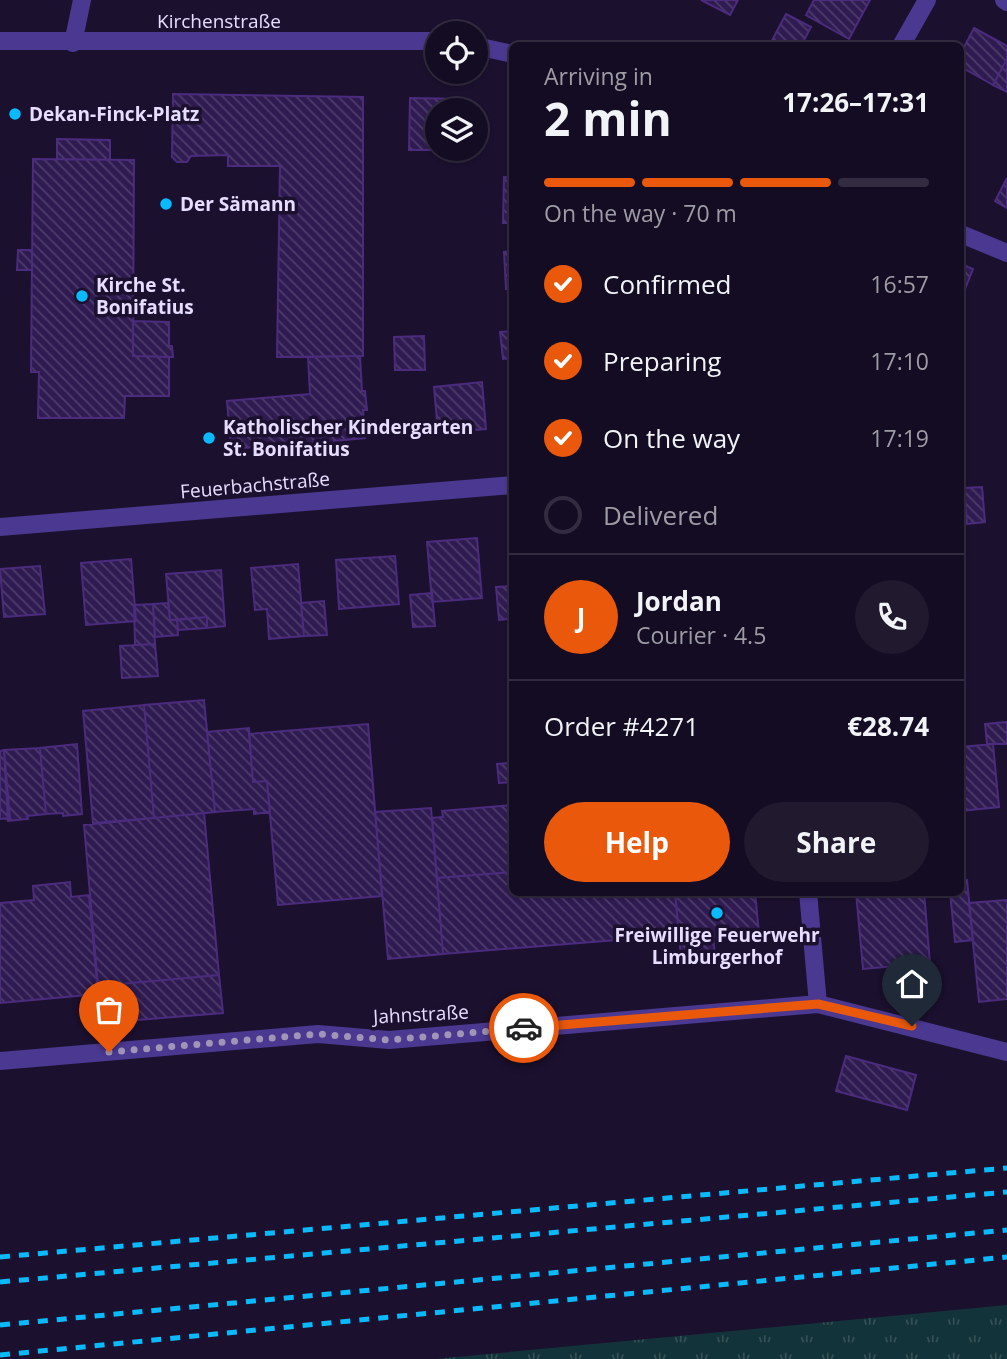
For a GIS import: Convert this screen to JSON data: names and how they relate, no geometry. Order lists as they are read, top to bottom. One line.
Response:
{"streets":{"street":["Kirchenstraße","Feuerbachstraße","Jahnstraße"]},"places":["Dekan-Finck-Platz","Der Sämann","Kirche St. Bonifatius","Katholischer Kindergarten St. Bonifatius","Freiwillige Feuerwehr Limburgerhof"],"page":{"heading":["2 min","Arriving in","17:26–17:31"],"panel":["Jordan","Courier · 4.5","Order #4271","€28.74"],"bar":"On the way · 70 m","list":[["Confirmed","16:57"],["Preparing","17:10"],["On the way","17:19"],"Delivered"],"round":"J","buttons":["Help","Share"]}}
